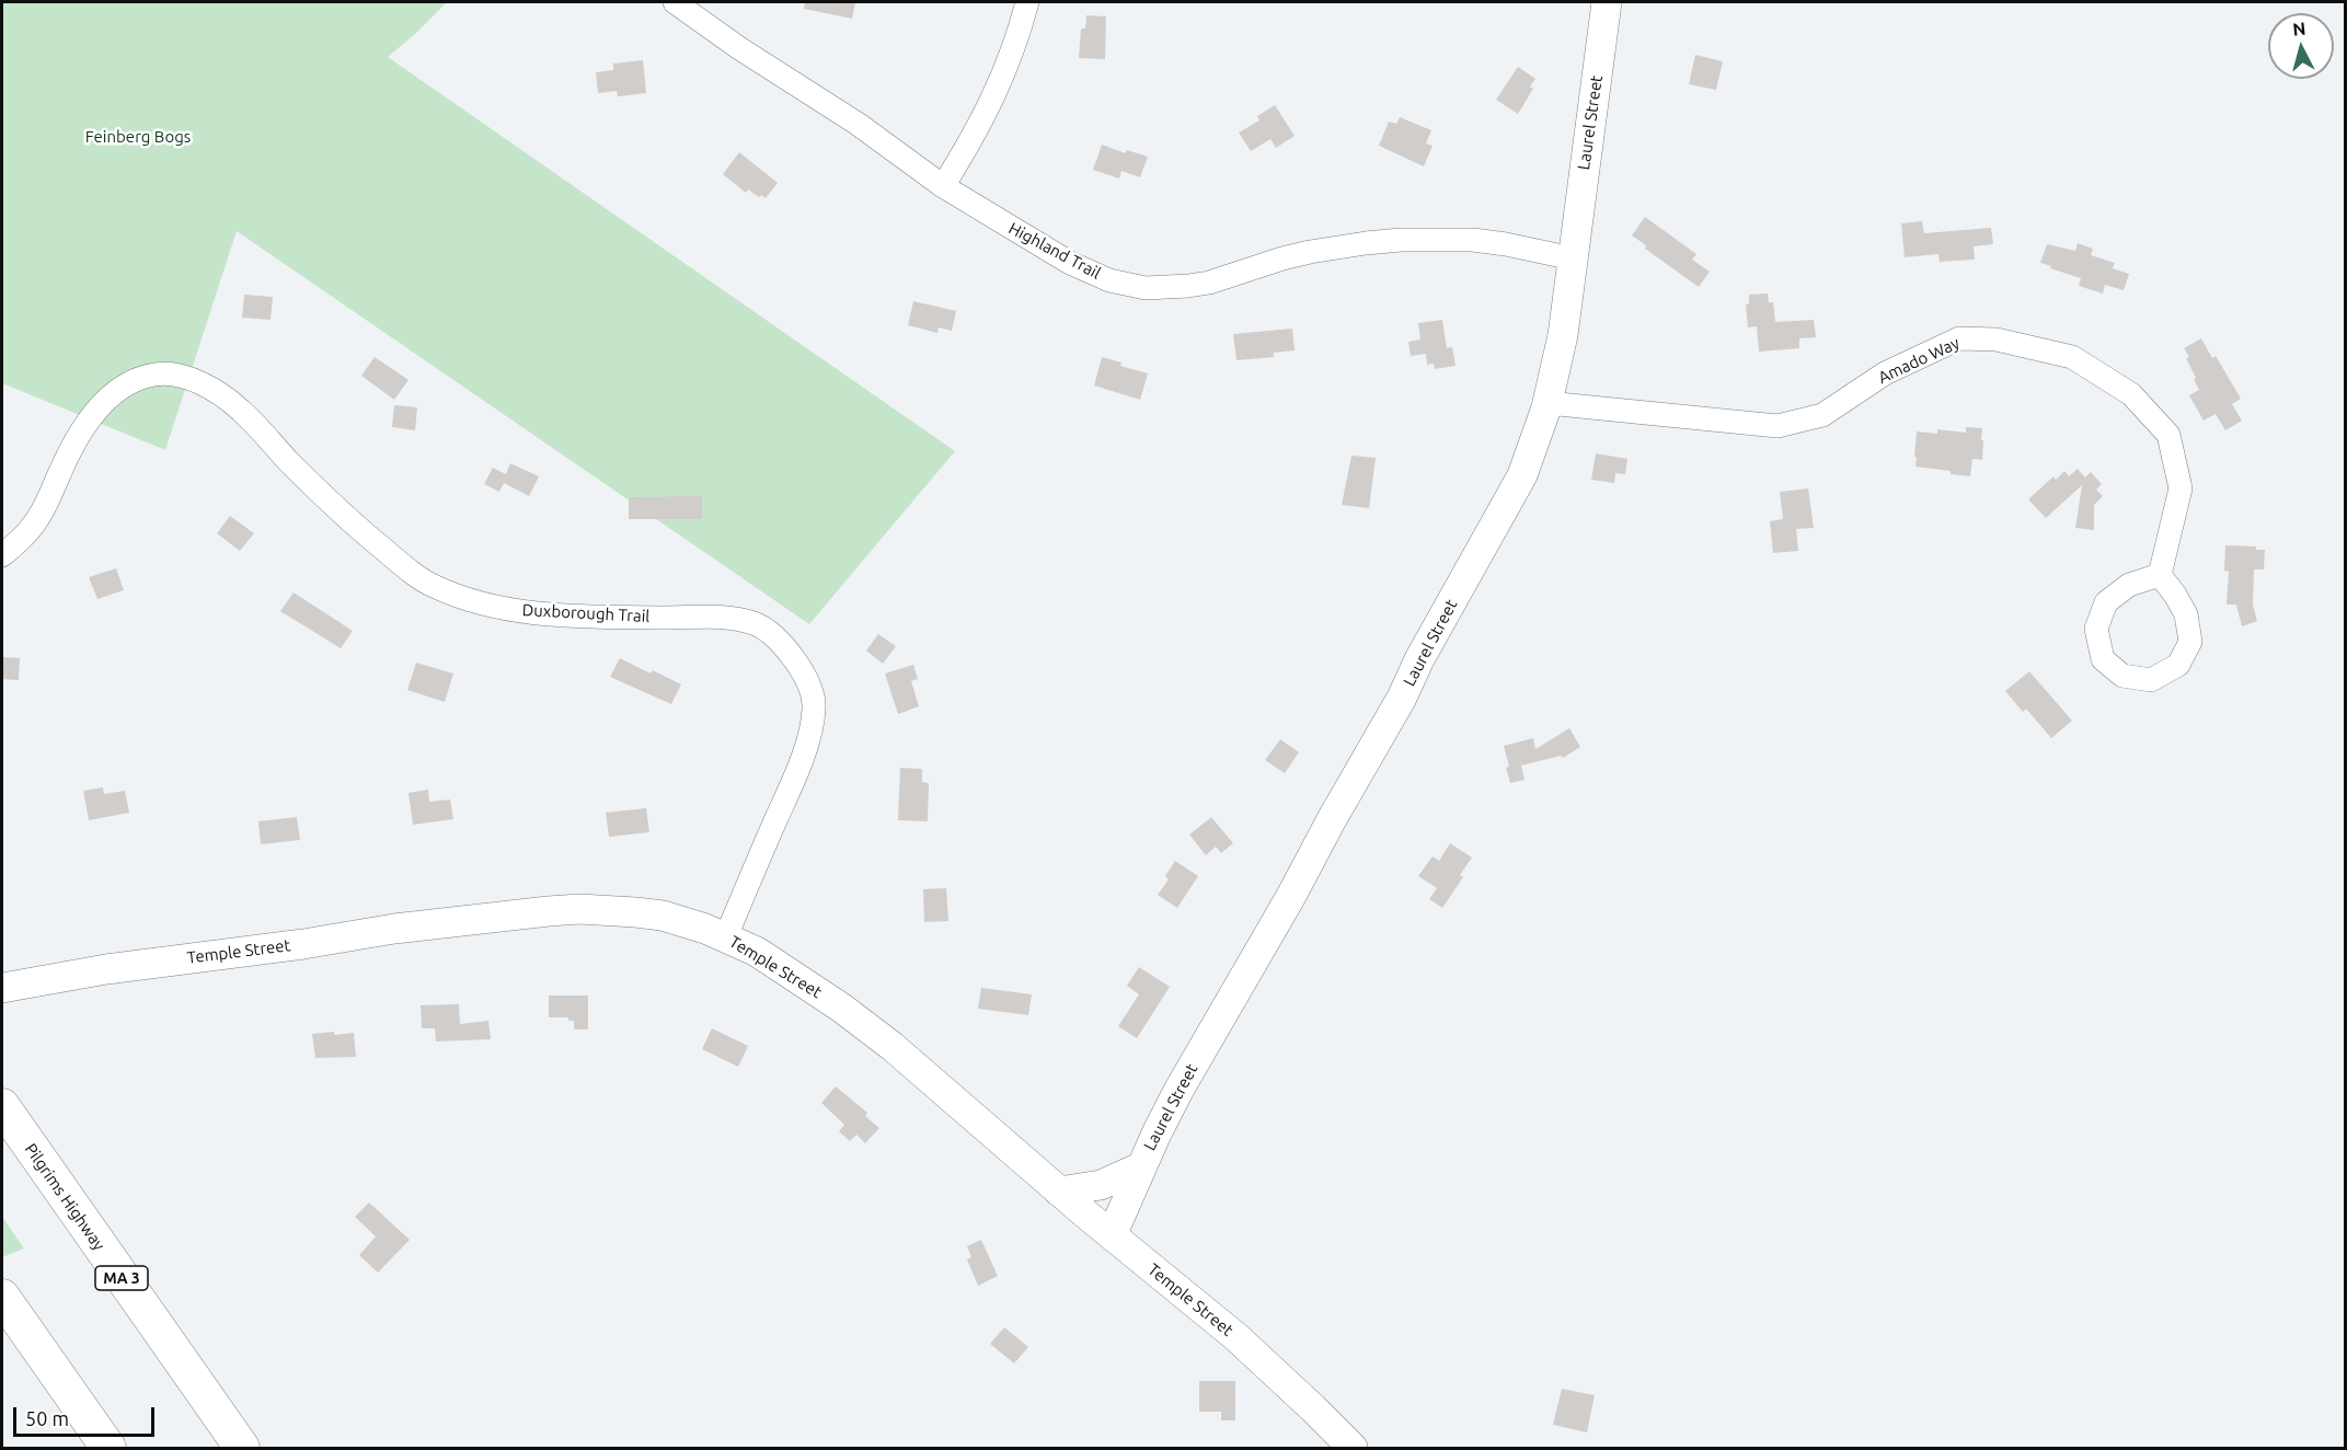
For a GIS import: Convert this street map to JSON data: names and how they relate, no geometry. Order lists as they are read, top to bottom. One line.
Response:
{"streets":{"highway":["Pilgrims Highway","MA 3"],"main road":["Laurel Street","Temple Street"],"street":["Highland Trail","Amado Way","Duxborough Trail"]},"crossings":[["Laurel Street","Highland Trail"],["Laurel Street","Amado Way"],["Laurel Street","Temple Street"],["Duxborough Trail","Temple Street"]],"parks":["Feinberg Bogs"],"scale_bar":"50 m","north":"top"}
